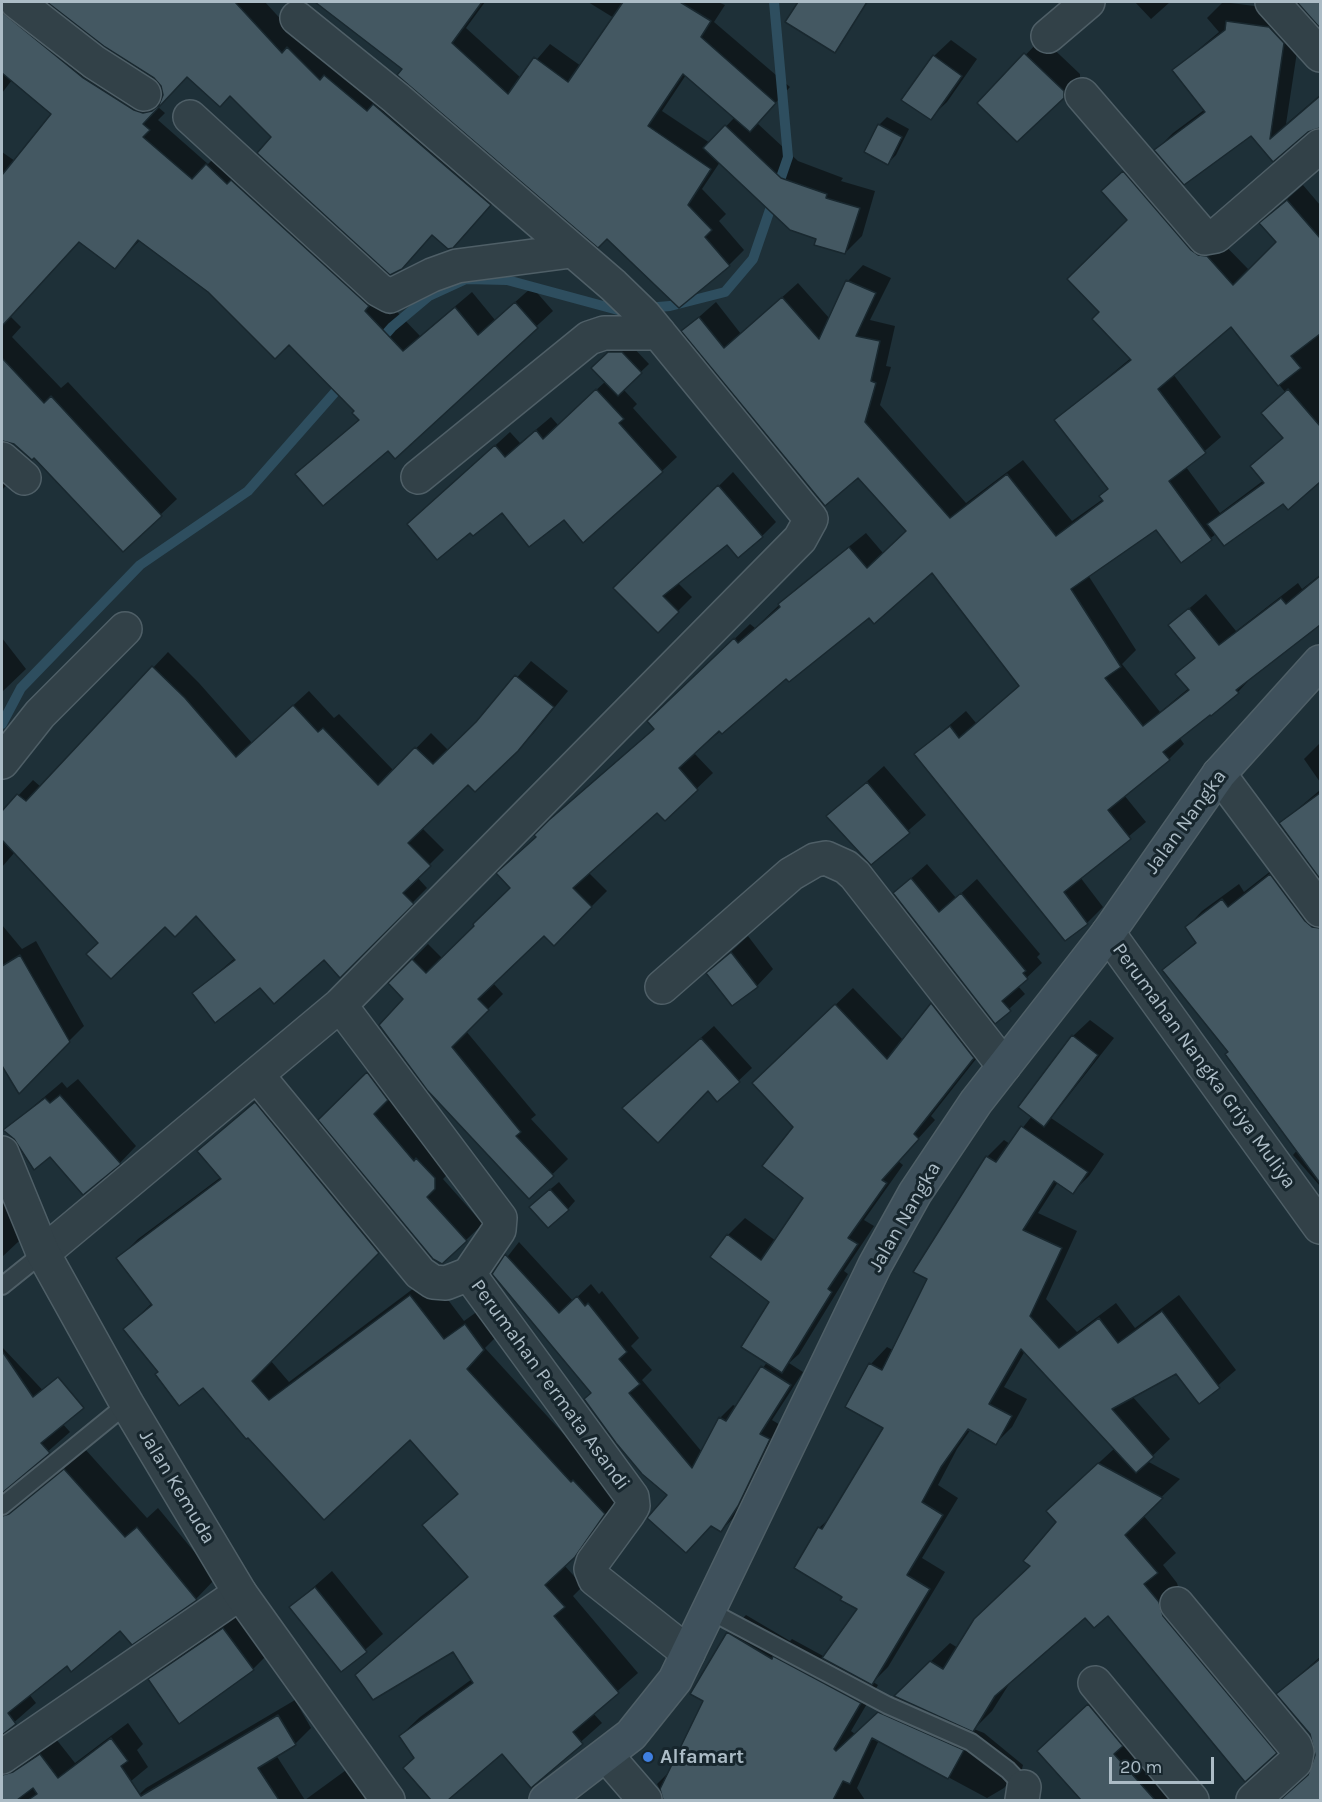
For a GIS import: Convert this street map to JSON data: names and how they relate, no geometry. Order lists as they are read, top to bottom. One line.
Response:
{"streets":{"main road":["Jalan Nangka"],"street":["Perumahan Nangka Griya Muliya","Perumahan Permata Asandi","Jalan Kemuda"]},"crossings":[["Jalan Nangka","Perumahan Nangka Griya Muliya"],["Jalan Nangka","Perumahan Permata Asandi"]],"places":["Alfamart"],"scale_bar":"20 m"}
